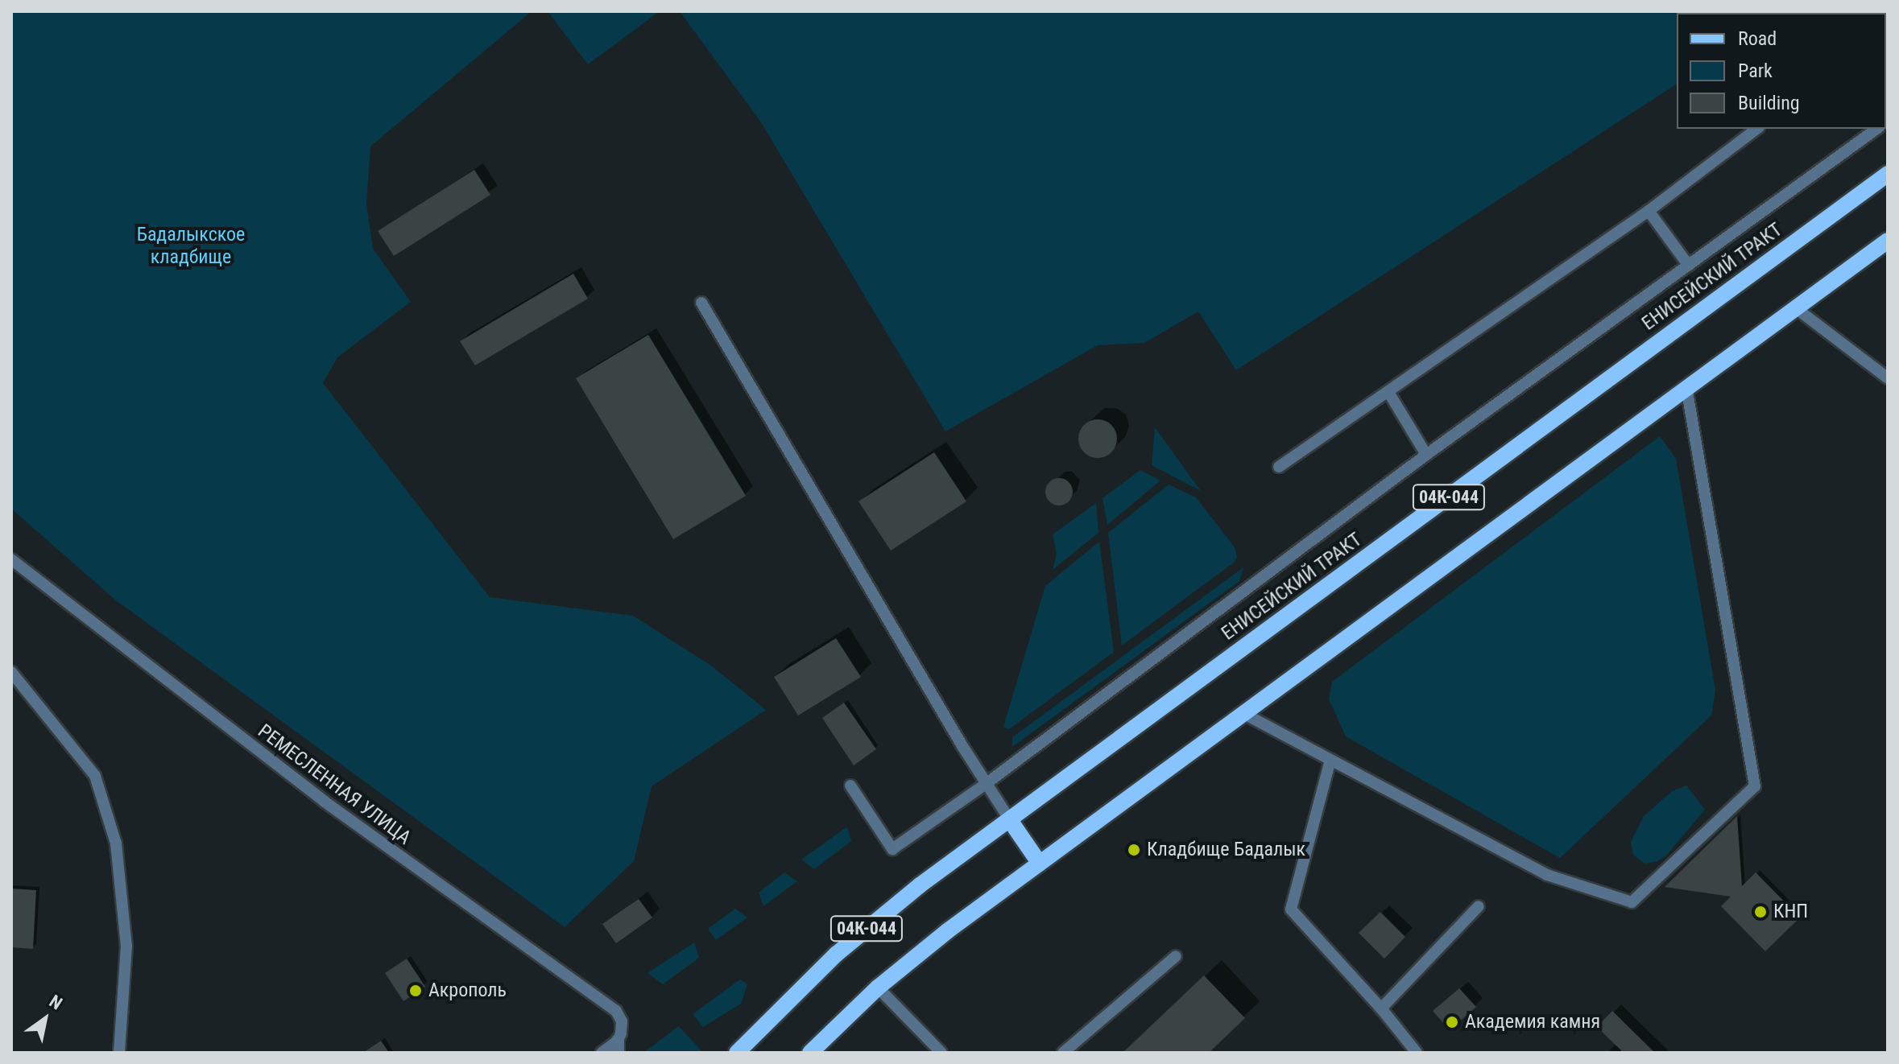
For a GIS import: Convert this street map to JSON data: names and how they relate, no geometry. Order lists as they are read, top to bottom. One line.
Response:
{"streets":{"main road":["ЕНИСЕЙСКИЙ ТРАКТ","04К-044"],"lane":["РЕМЕСЛЕННАЯ УЛИЦА"]},"parks":["Бадалыкское кладбище"],"places":["Кладбище Бадалык","КНП","Акрополь","Академия камня"],"legend":["Road","Park","Building"],"north":"top right"}
